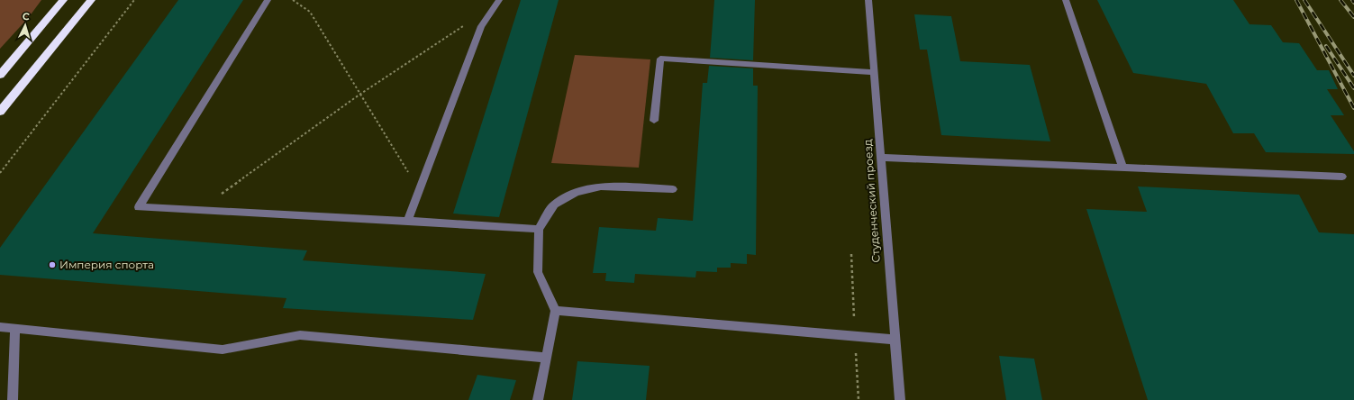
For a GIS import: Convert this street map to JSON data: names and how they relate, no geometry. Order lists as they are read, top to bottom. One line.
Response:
{"streets":{"street":["Студенческий проезд"]},"places":["Империя спорта"],"north":"top"}
